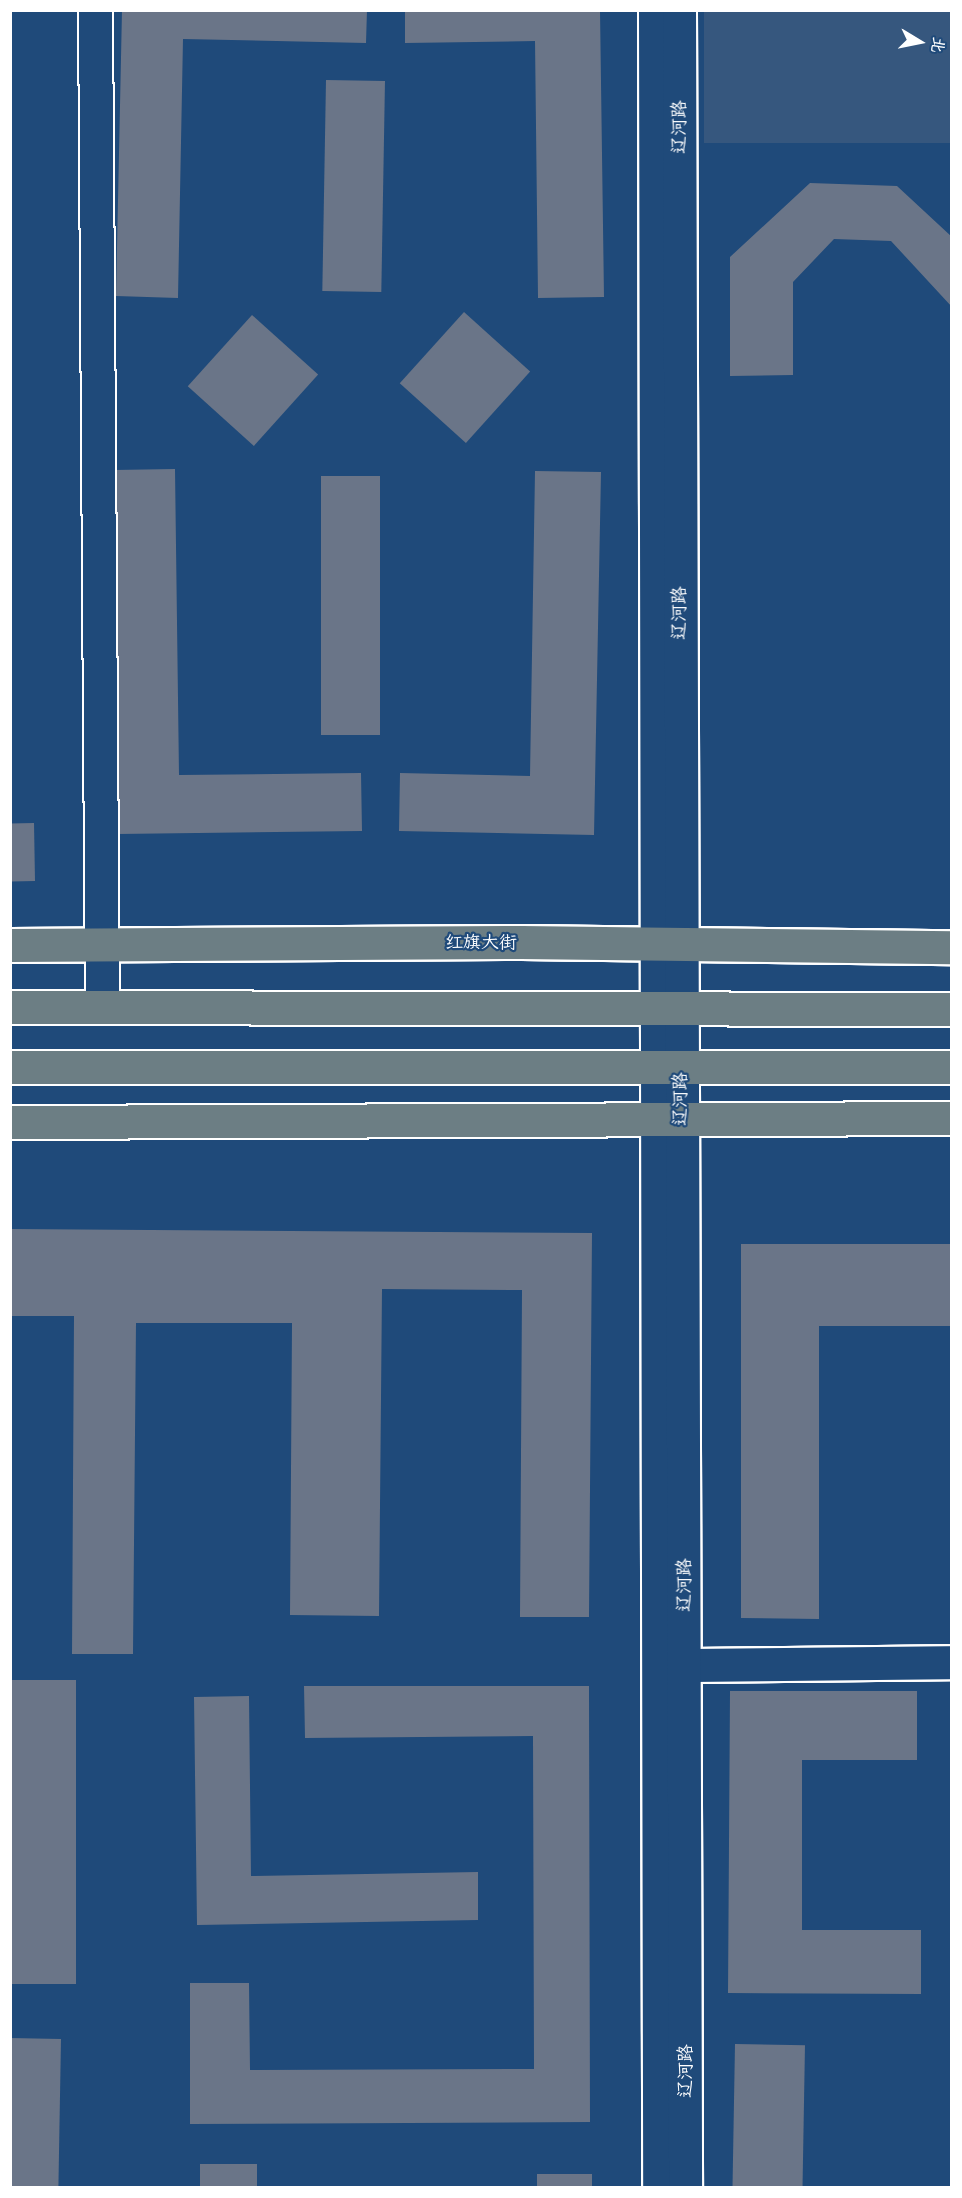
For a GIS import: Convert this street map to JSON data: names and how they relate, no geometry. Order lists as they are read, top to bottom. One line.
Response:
{"streets":{"main road":["辽河路","红旗大街"]},"crossings":[["辽河路","红旗大街"]],"north":"right"}
